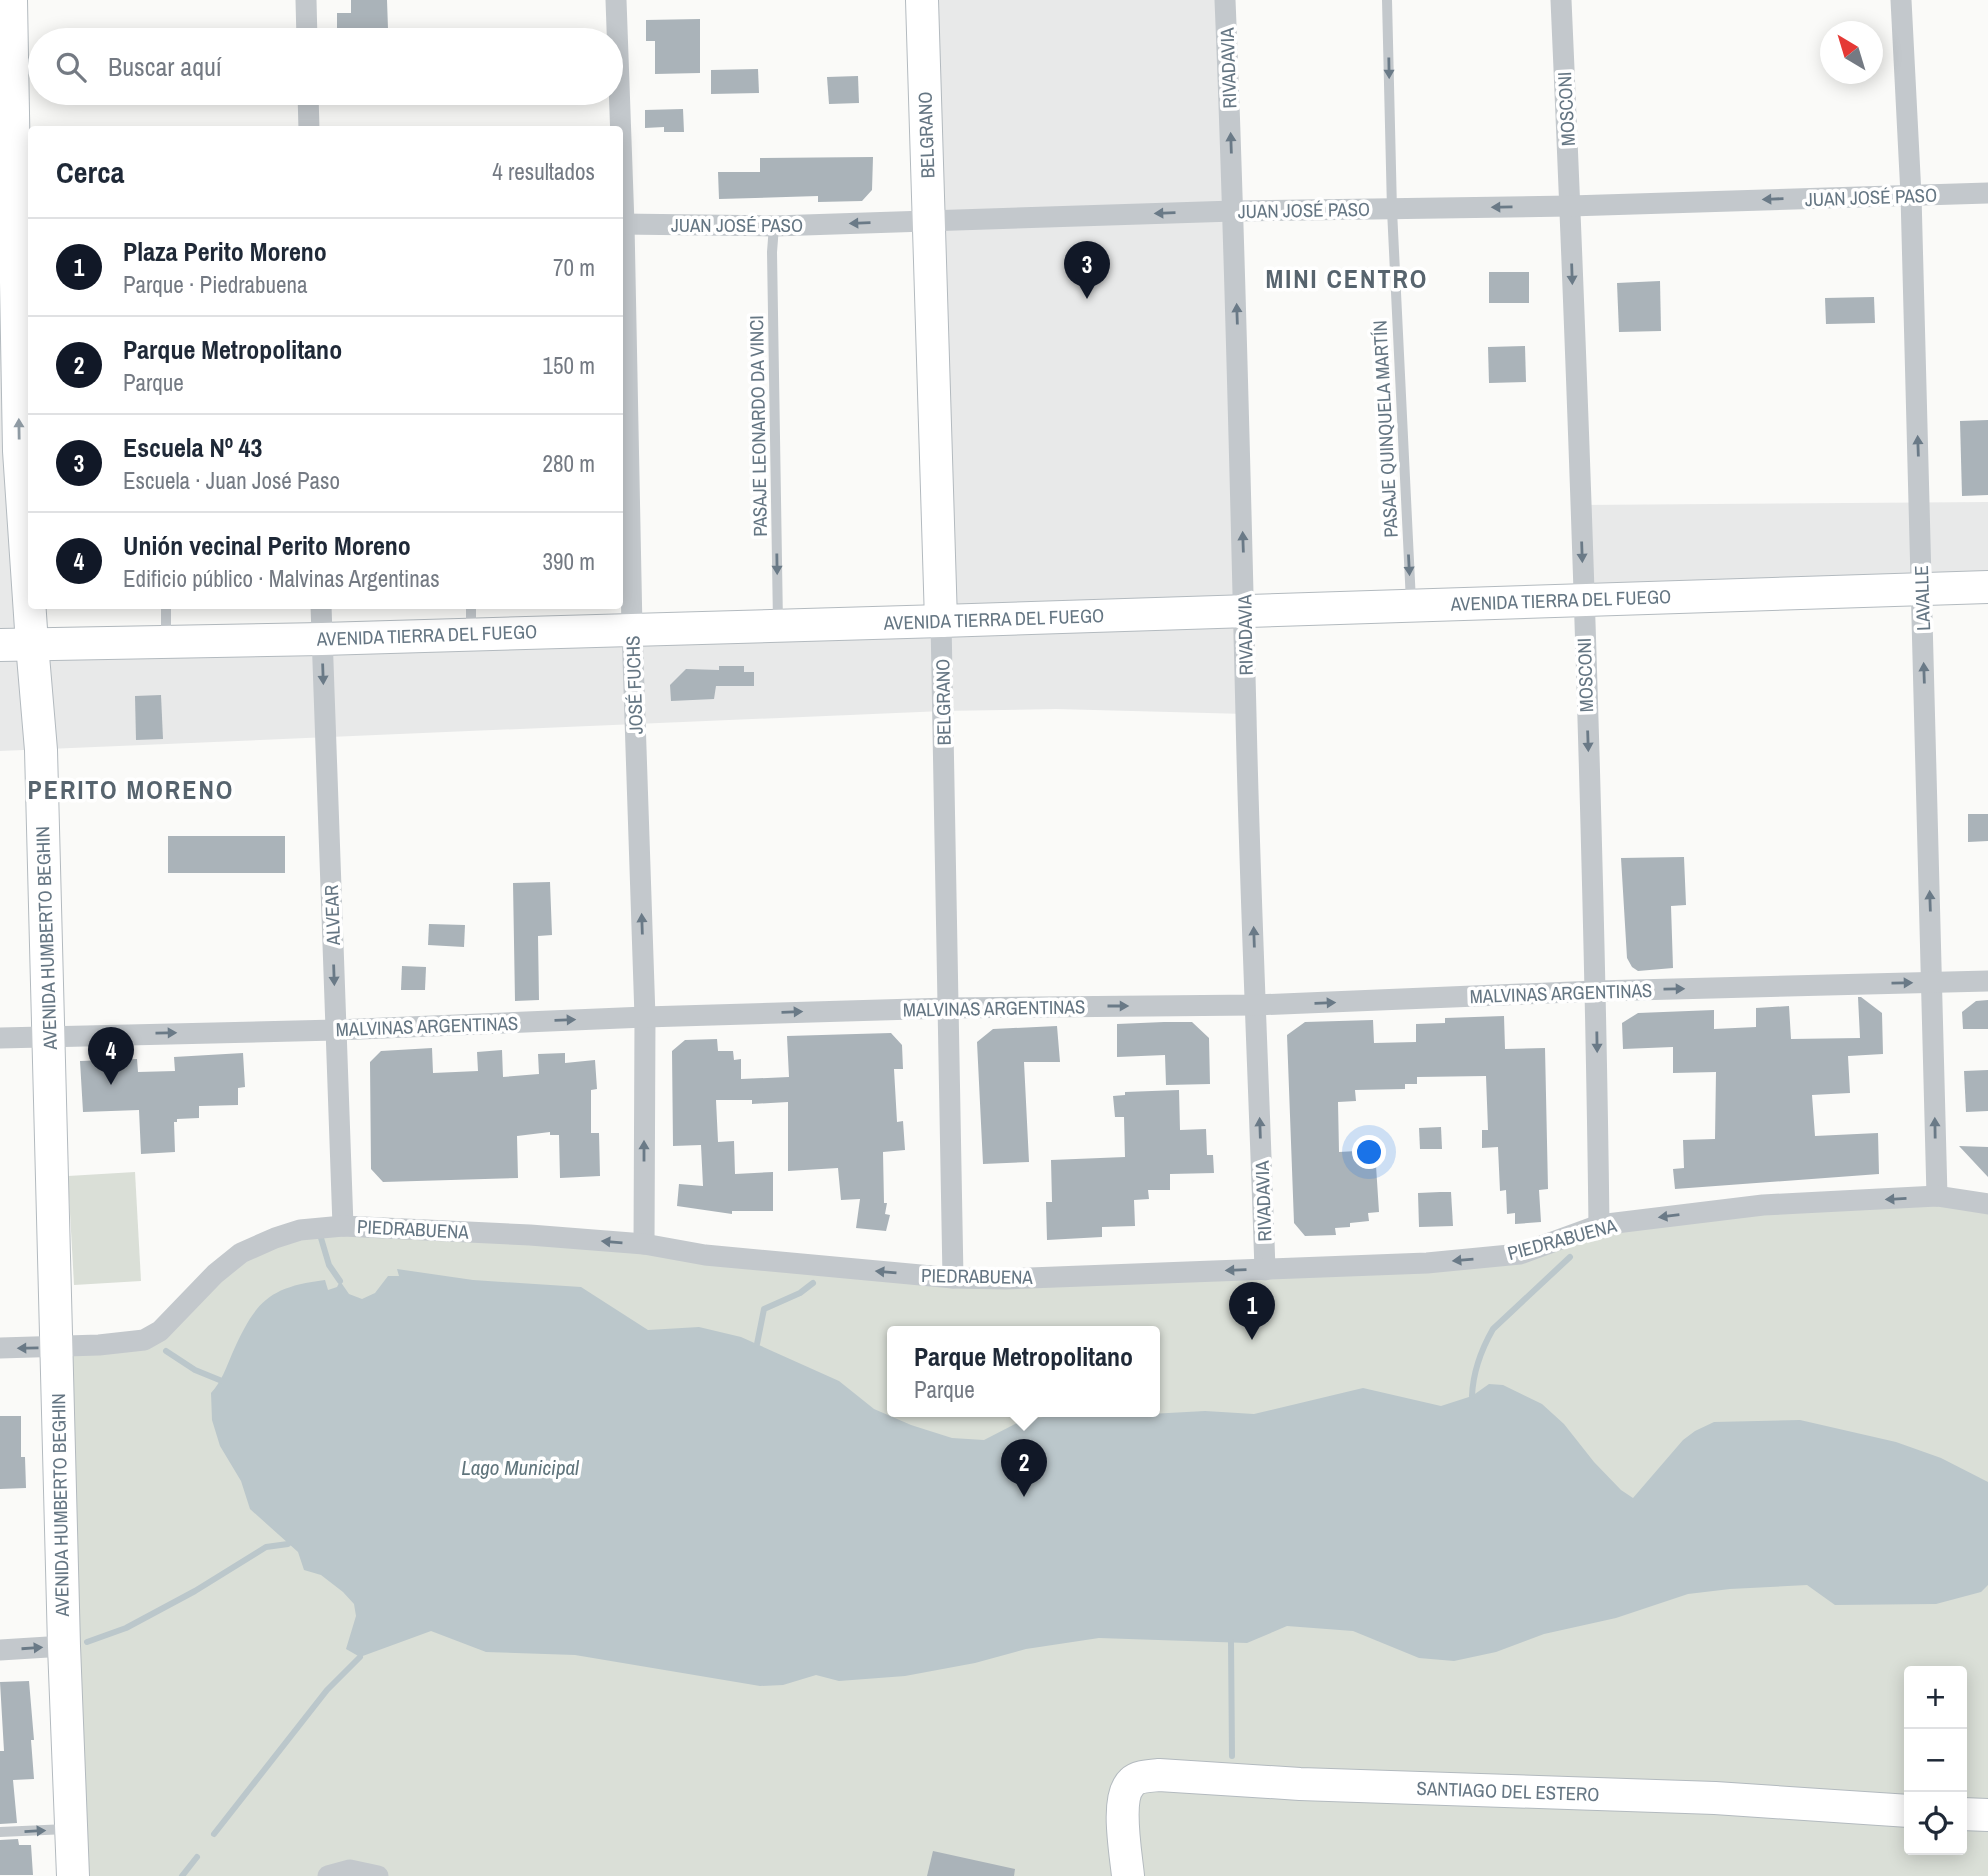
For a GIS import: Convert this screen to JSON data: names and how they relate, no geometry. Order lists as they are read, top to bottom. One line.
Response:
{"streets":{"street":["RIVADAVIA","MOSCONI","BELGRANO","JUAN JOSÉ PASO","LAVALLE","AVENIDA TIERRA DEL FUEGO","JOSÉ FUCHS","ALVEAR","AVENIDA HUMBERTO BEGHIN","MALVINAS ARGENTINAS","PIEDRABUENA","SANTIAGO DEL ESTERO"],"lane":["PASAJE LEONARDO DA VINCI","PASAJE QUINQUELA MARTÍN"]},"crossings":[["RIVADAVIA","JUAN JOSÉ PASO"],["RIVADAVIA","AVENIDA TIERRA DEL FUEGO"],["RIVADAVIA","MALVINAS ARGENTINAS"],["RIVADAVIA","PIEDRABUENA"],["MOSCONI","JUAN JOSÉ PASO"],["MOSCONI","AVENIDA TIERRA DEL FUEGO"],["MOSCONI","MALVINAS ARGENTINAS"],["MOSCONI","PIEDRABUENA"],["BELGRANO","JUAN JOSÉ PASO"],["BELGRANO","AVENIDA TIERRA DEL FUEGO"],["BELGRANO","MALVINAS ARGENTINAS"],["BELGRANO","PIEDRABUENA"],["JUAN JOSÉ PASO","PASAJE LEONARDO DA VINCI"],["JUAN JOSÉ PASO","PASAJE QUINQUELA MARTÍN"],["JUAN JOSÉ PASO","LAVALLE"],["PASAJE LEONARDO DA VINCI","AVENIDA TIERRA DEL FUEGO"],["PASAJE QUINQUELA MARTÍN","AVENIDA TIERRA DEL FUEGO"],["LAVALLE","AVENIDA TIERRA DEL FUEGO"],["LAVALLE","MALVINAS ARGENTINAS"],["LAVALLE","PIEDRABUENA"],["AVENIDA TIERRA DEL FUEGO","JOSÉ FUCHS"],["AVENIDA TIERRA DEL FUEGO","ALVEAR"],["AVENIDA TIERRA DEL FUEGO","AVENIDA HUMBERTO BEGHIN"],["JOSÉ FUCHS","MALVINAS ARGENTINAS"],["JOSÉ FUCHS","PIEDRABUENA"],["ALVEAR","MALVINAS ARGENTINAS"],["ALVEAR","PIEDRABUENA"],["AVENIDA HUMBERTO BEGHIN","MALVINAS ARGENTINAS"],["AVENIDA HUMBERTO BEGHIN","PIEDRABUENA"]],"one_way":["RIVADAVIA","MOSCONI","JUAN JOSÉ PASO","PASAJE LEONARDO DA VINCI","PASAJE QUINQUELA MARTÍN","LAVALLE","JOSÉ FUCHS","ALVEAR","MALVINAS ARGENTINAS","PIEDRABUENA"],"districts":["MINI CENTRO","PERITO MORENO"],"water":["Lago Municipal"],"north":"top left","page":{"search":"Buscar aquí","heading":["Cerca","4 resultados"],"list":[{"mark":"1","name":"Plaza Perito Moreno","note":"Parque · Piedrabuena","value":"70 m"},{"mark":"2","name":"Parque Metropolitano","note":"Parque","value":"150 m"},{"mark":"3","name":"Escuela Nº 43","note":"Escuela · Juan José Paso","value":"280 m"},{"mark":"4","name":"Unión vecinal Perito Moreno","note":"Edificio público · Malvinas Argentinas","value":"390 m"}],"pins":["3","4","1","2"],"popup":["Parque Metropolitano","Parque"],"map_buttons":["+","−"]}}
